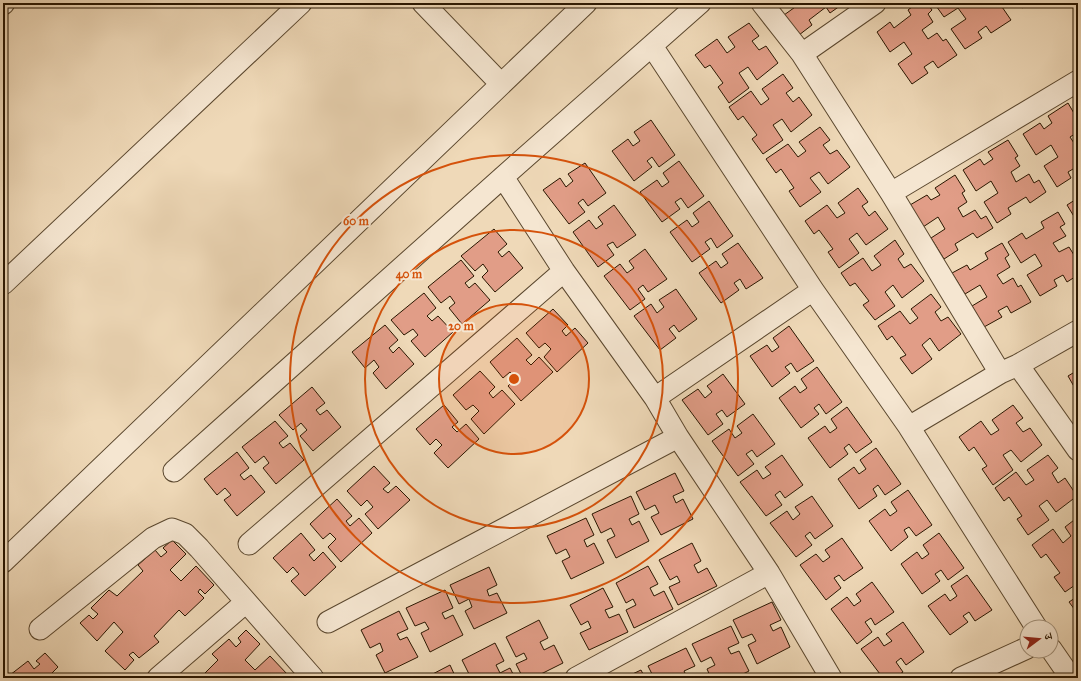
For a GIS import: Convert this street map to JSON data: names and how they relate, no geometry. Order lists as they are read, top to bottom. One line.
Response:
{"north":"right","rings":["60 m","40 m","20 m"]}
